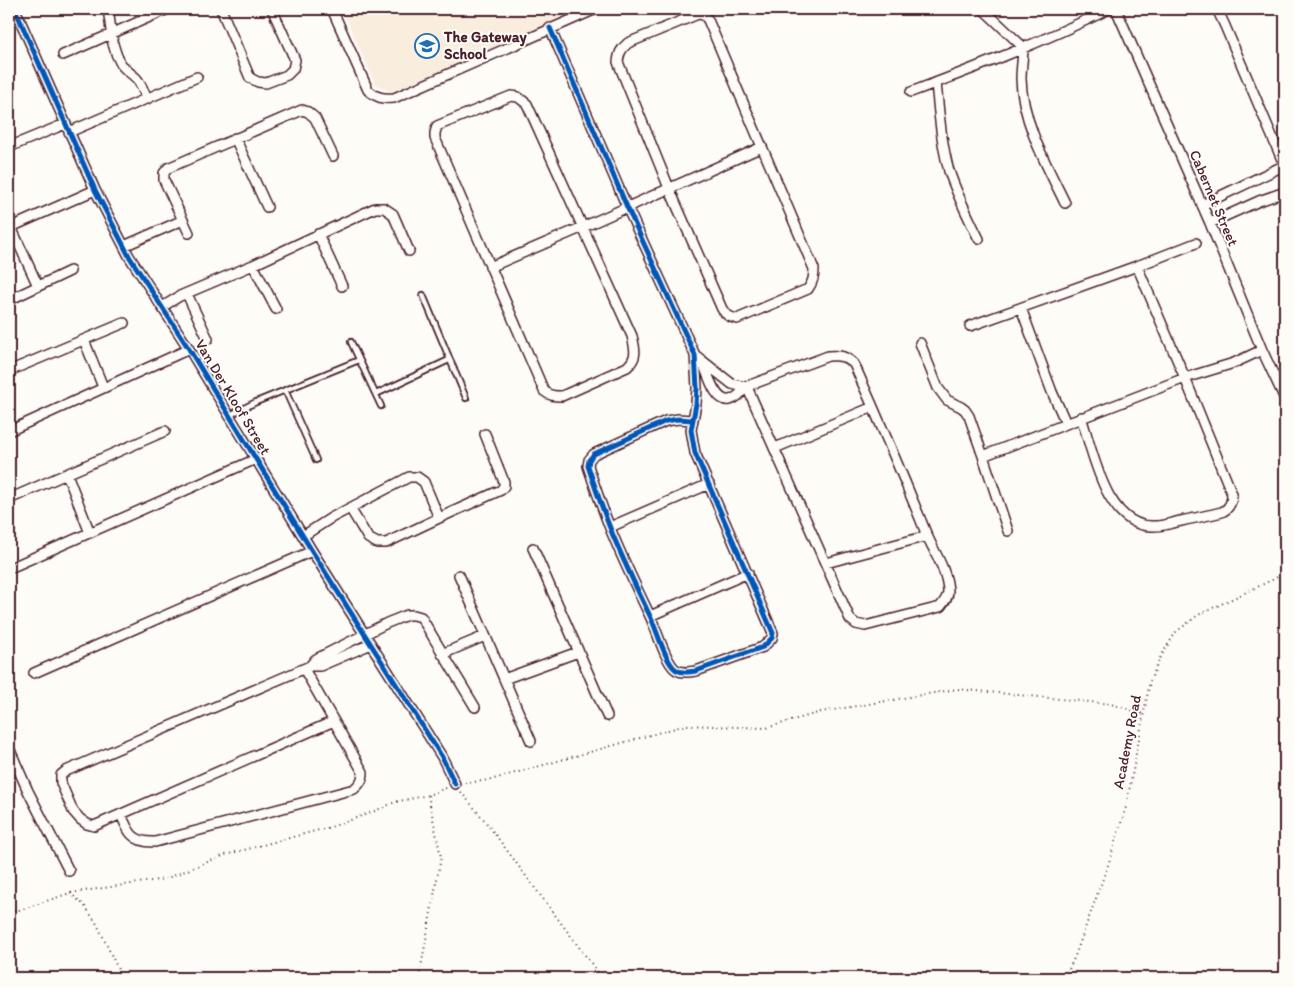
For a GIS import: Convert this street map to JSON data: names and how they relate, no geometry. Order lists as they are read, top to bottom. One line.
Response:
{"streets":{"street":["Cabernet Street","Van Der Kloof Street"],"path":["Academy Road"]},"places":{"school or university":["The Gateway School"]}}
